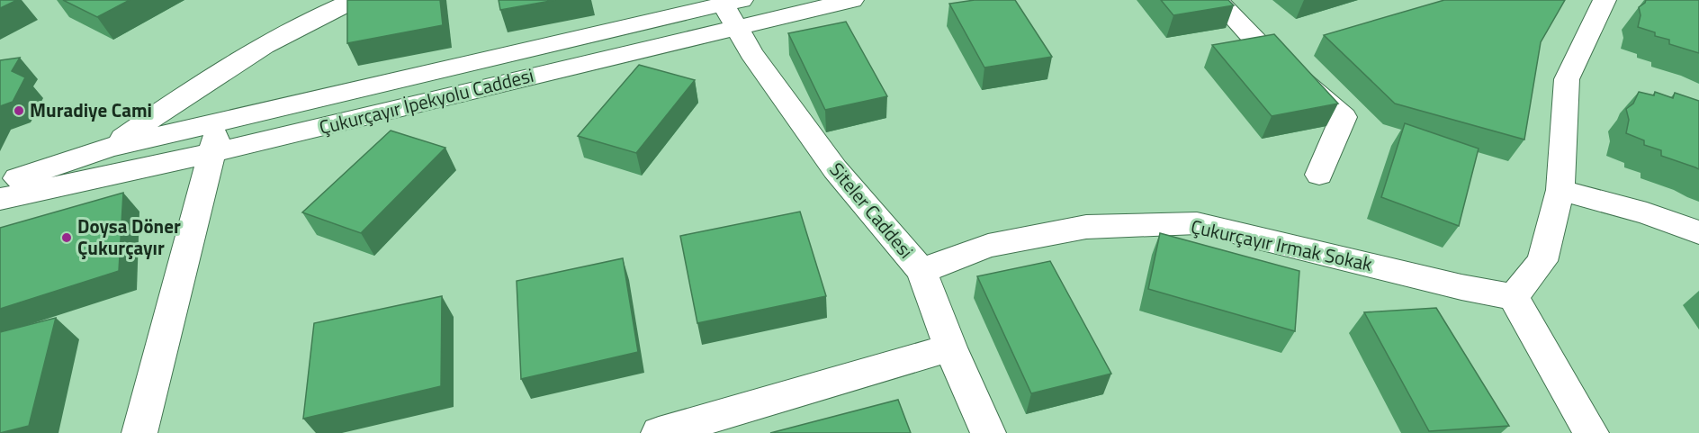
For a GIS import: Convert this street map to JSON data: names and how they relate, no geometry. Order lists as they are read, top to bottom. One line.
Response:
{"streets":{"street":["Çukurçayır İpekyolu Caddesi","Siteler Caddesi","Çukurçayır Irmak Sokak"]},"crossings":[["Çukurçayır İpekyolu Caddesi","Siteler Caddesi"],["Siteler Caddesi","Çukurçayır Irmak Sokak"]],"places":["Muradiye Cami","Doysa Döner Çukurçayır"]}
